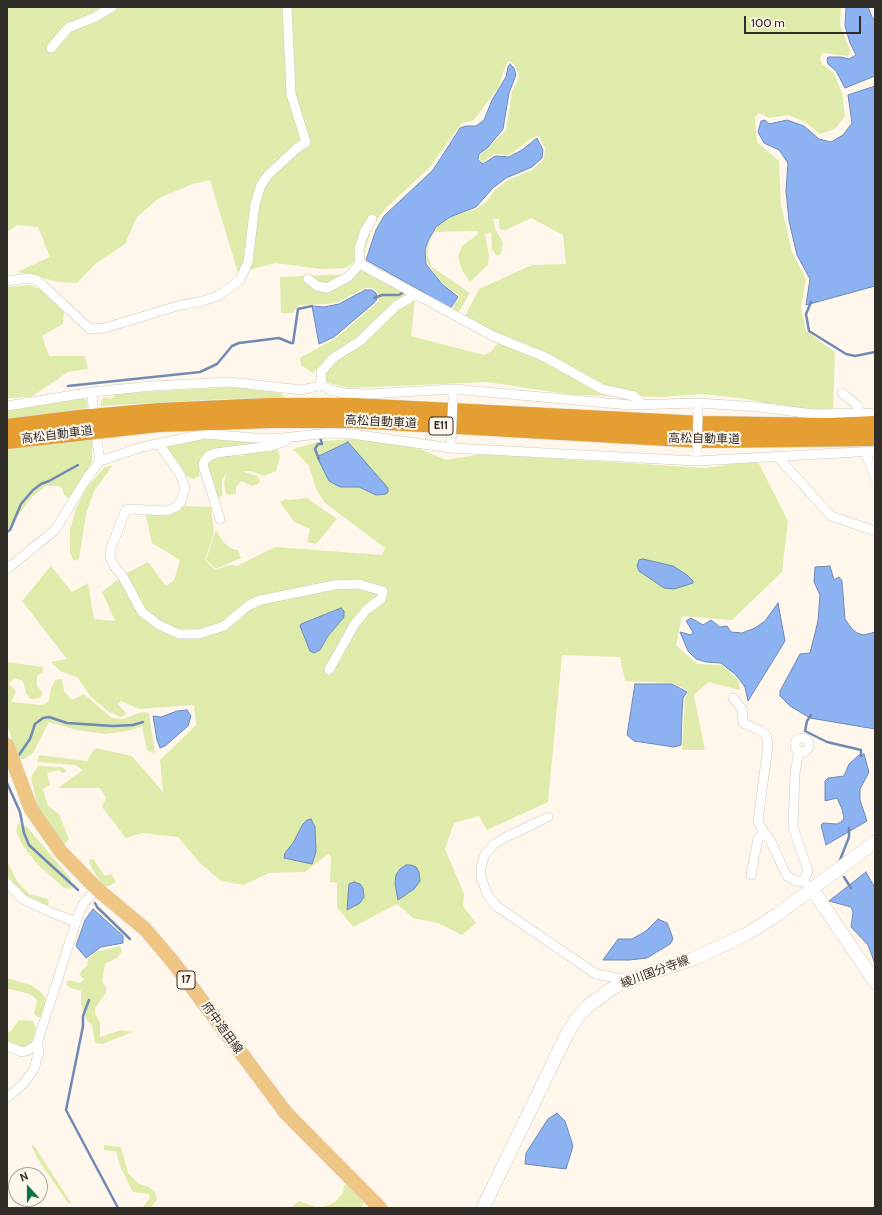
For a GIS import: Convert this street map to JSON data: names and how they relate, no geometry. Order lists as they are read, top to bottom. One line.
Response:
{"streets":{"highway":["高松自動車道","E11"],"main road":["綾川国分寺線","17","府中造田線"]},"scale_bar":"100 m","north":"top"}
